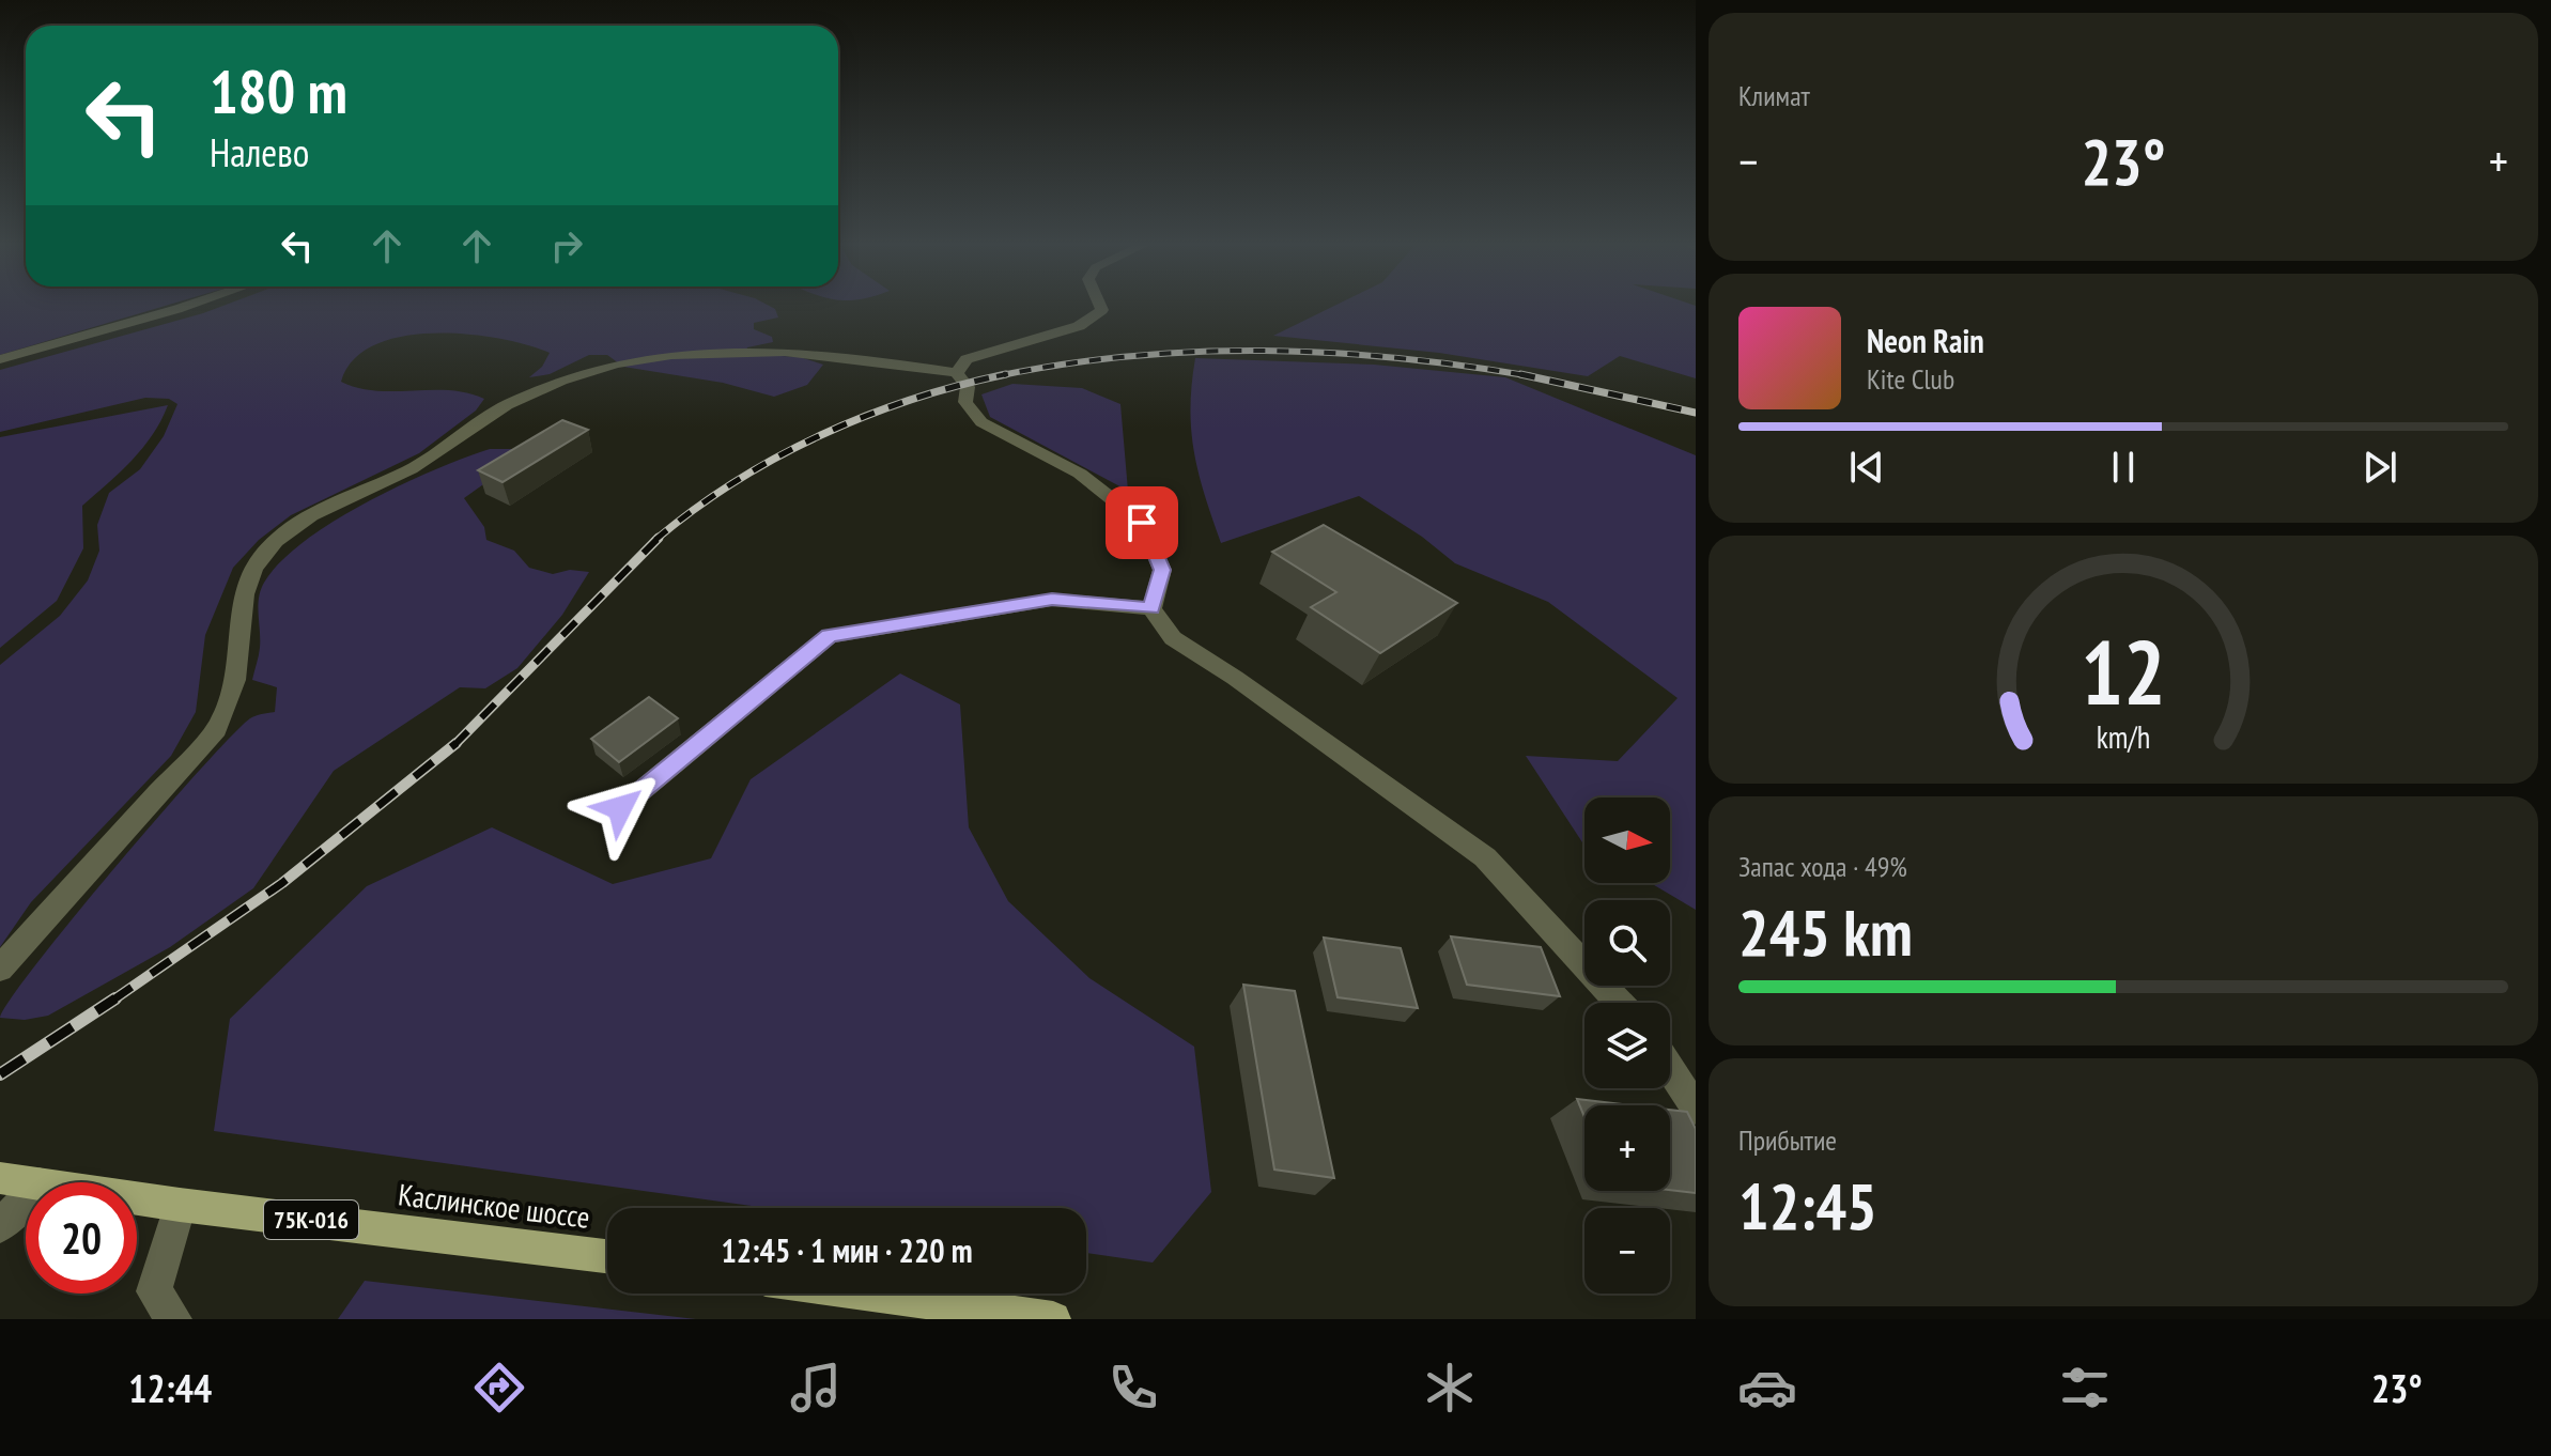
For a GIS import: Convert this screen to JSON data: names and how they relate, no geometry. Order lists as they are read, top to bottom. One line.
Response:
{"streets":{"main road":["Каслинское шоссе","75К-016"]},"north":"right","page":{"tile":["Климат",["Запас хода · 49%","245 km"],["Прибытие","12:45"]],"turn":["180 m","Налево"],"heat":["−","23°","+"],"song":["Neon Rain","Kite Club"],"map_buttons":["+","−"],"limit":"20","trip":"12:45 · 1 мин · 220 m","tabs":["12:44","23°"],"gauge":["12","km/h"]}}
